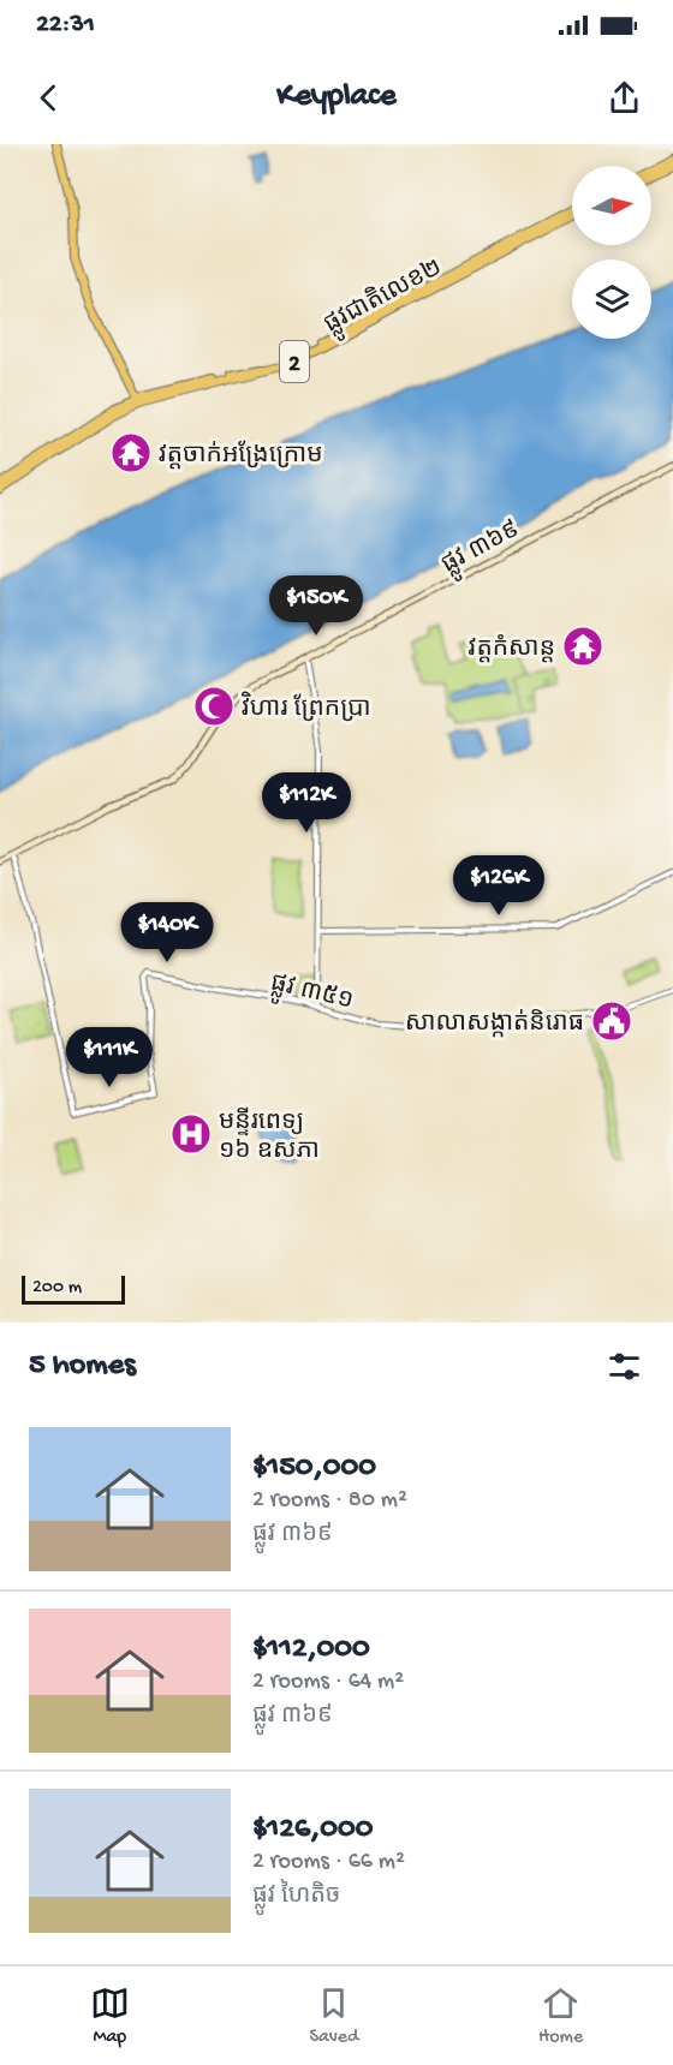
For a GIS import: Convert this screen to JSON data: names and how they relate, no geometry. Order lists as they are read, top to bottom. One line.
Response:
{"streets":{"main road":["ផ្លូវជាតិលេខ២","2","ផ្លូវ ៣៦៩"],"street":["ផ្លូវ ៣៥១"]},"crossings":[["ផ្លូវ ៣៦៩","ផ្លូវ ៣៥១"]],"places":{"temple":["វត្តចាក់អង្រែក្រោម","វត្តកំសាន្ត"],"mosque":["វិហារ ព្រែកប្រា"],"public building":["សាលាសង្កាត់និរោធ"],"hospital":["មន្ទីរពេទ្យ ១៦ ឧសភា"]},"scale_bar":"200 m","north":"right","page":{"status":"22:31","header":"Keyplace","price":["$150K","$112K","$126K","$140K","$111K"],"scale":"200 m","heading":"5 homes","list":[{"name":"$150,000","note":"2 rooms · 80 m² · ផ្លូវ ៣៦៩"},{"name":"$112,000","note":"2 rooms · 64 m² · ផ្លូវ ៣៦៩"},{"name":"$126,000","note":"2 rooms · 66 m² · ផ្លូវ ហៃតិច"}],"tabs":["Map","Saved","Home"]}}
